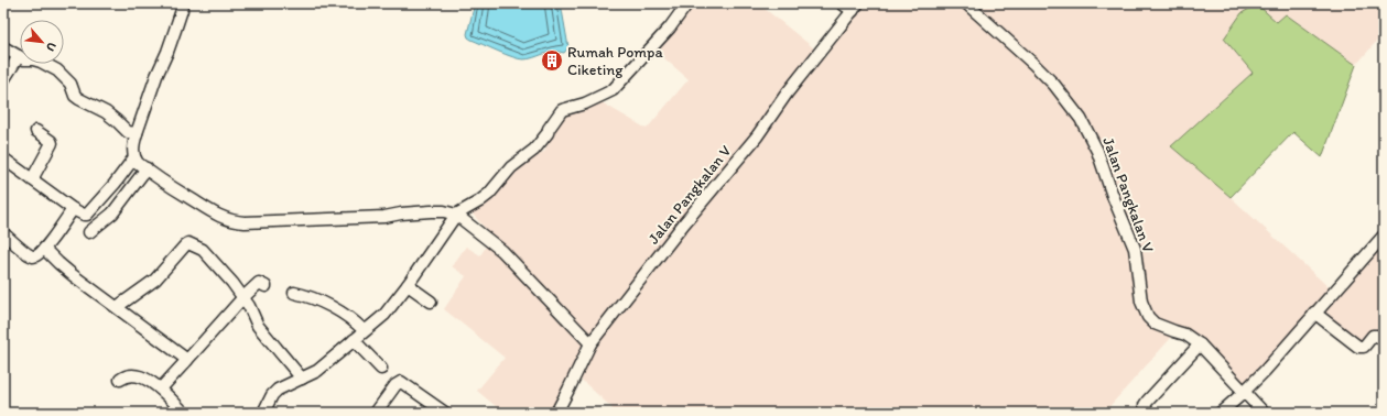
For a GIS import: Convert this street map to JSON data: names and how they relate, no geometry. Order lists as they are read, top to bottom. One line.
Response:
{"streets":{"street":["Jalan Pangkalan V"]},"places":{"building":["Rumah Pompa Ciketing"]},"north":"bottom right"}
